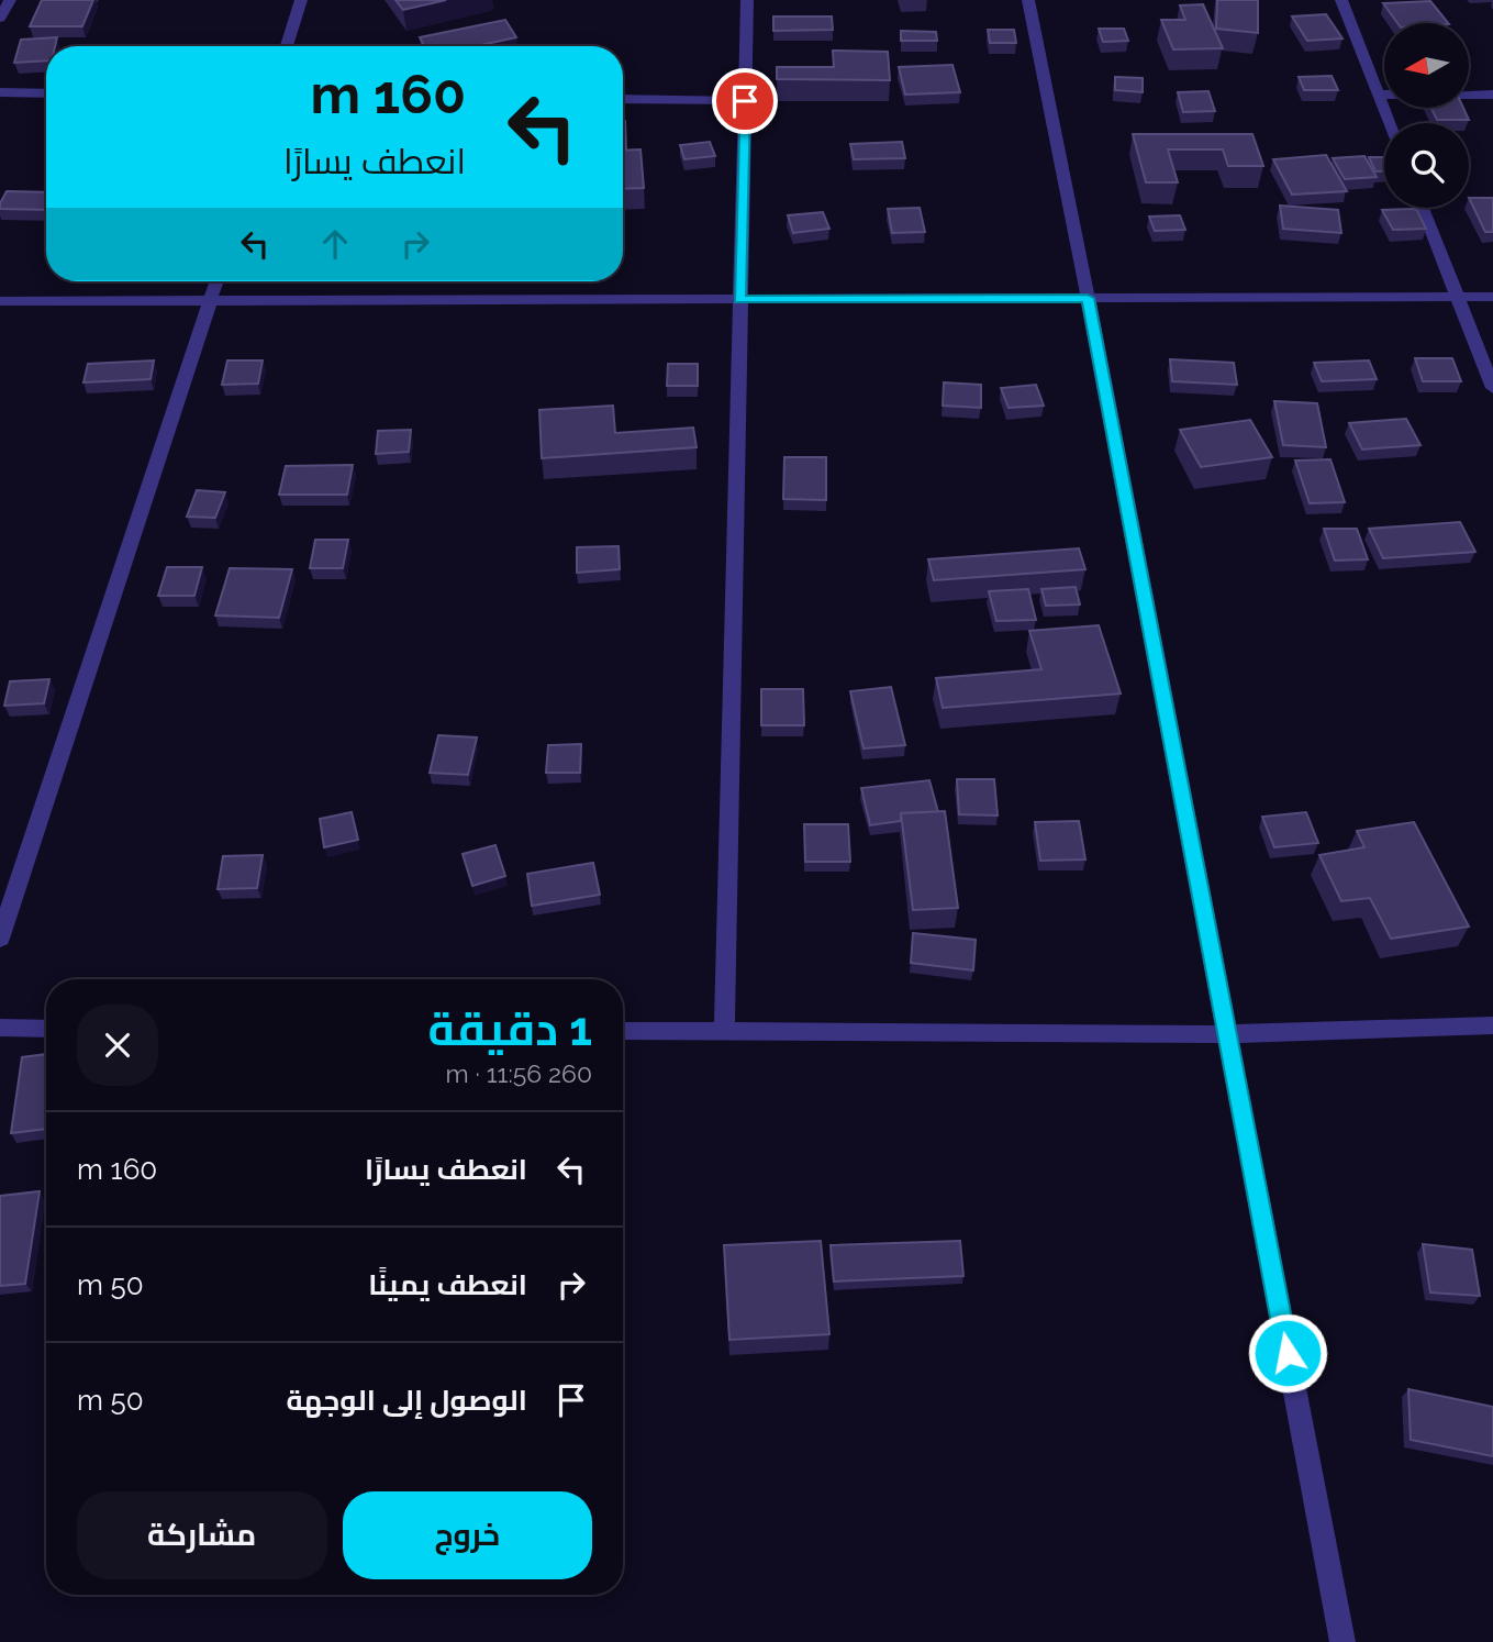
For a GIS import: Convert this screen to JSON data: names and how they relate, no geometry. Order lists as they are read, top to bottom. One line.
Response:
{"north":"left","page":{"turn":["160 m","انعطف يسارًا"],"heading":["1 دقيقة","260 m · 11:56"],"list":[{"name":"انعطف يسارًا","value":"160 m"},{"name":"انعطف يمينًا","value":"50 m"},{"name":"الوصول إلى الوجهة","value":"50 m"}],"buttons":["خروج","مشاركة"]}}
